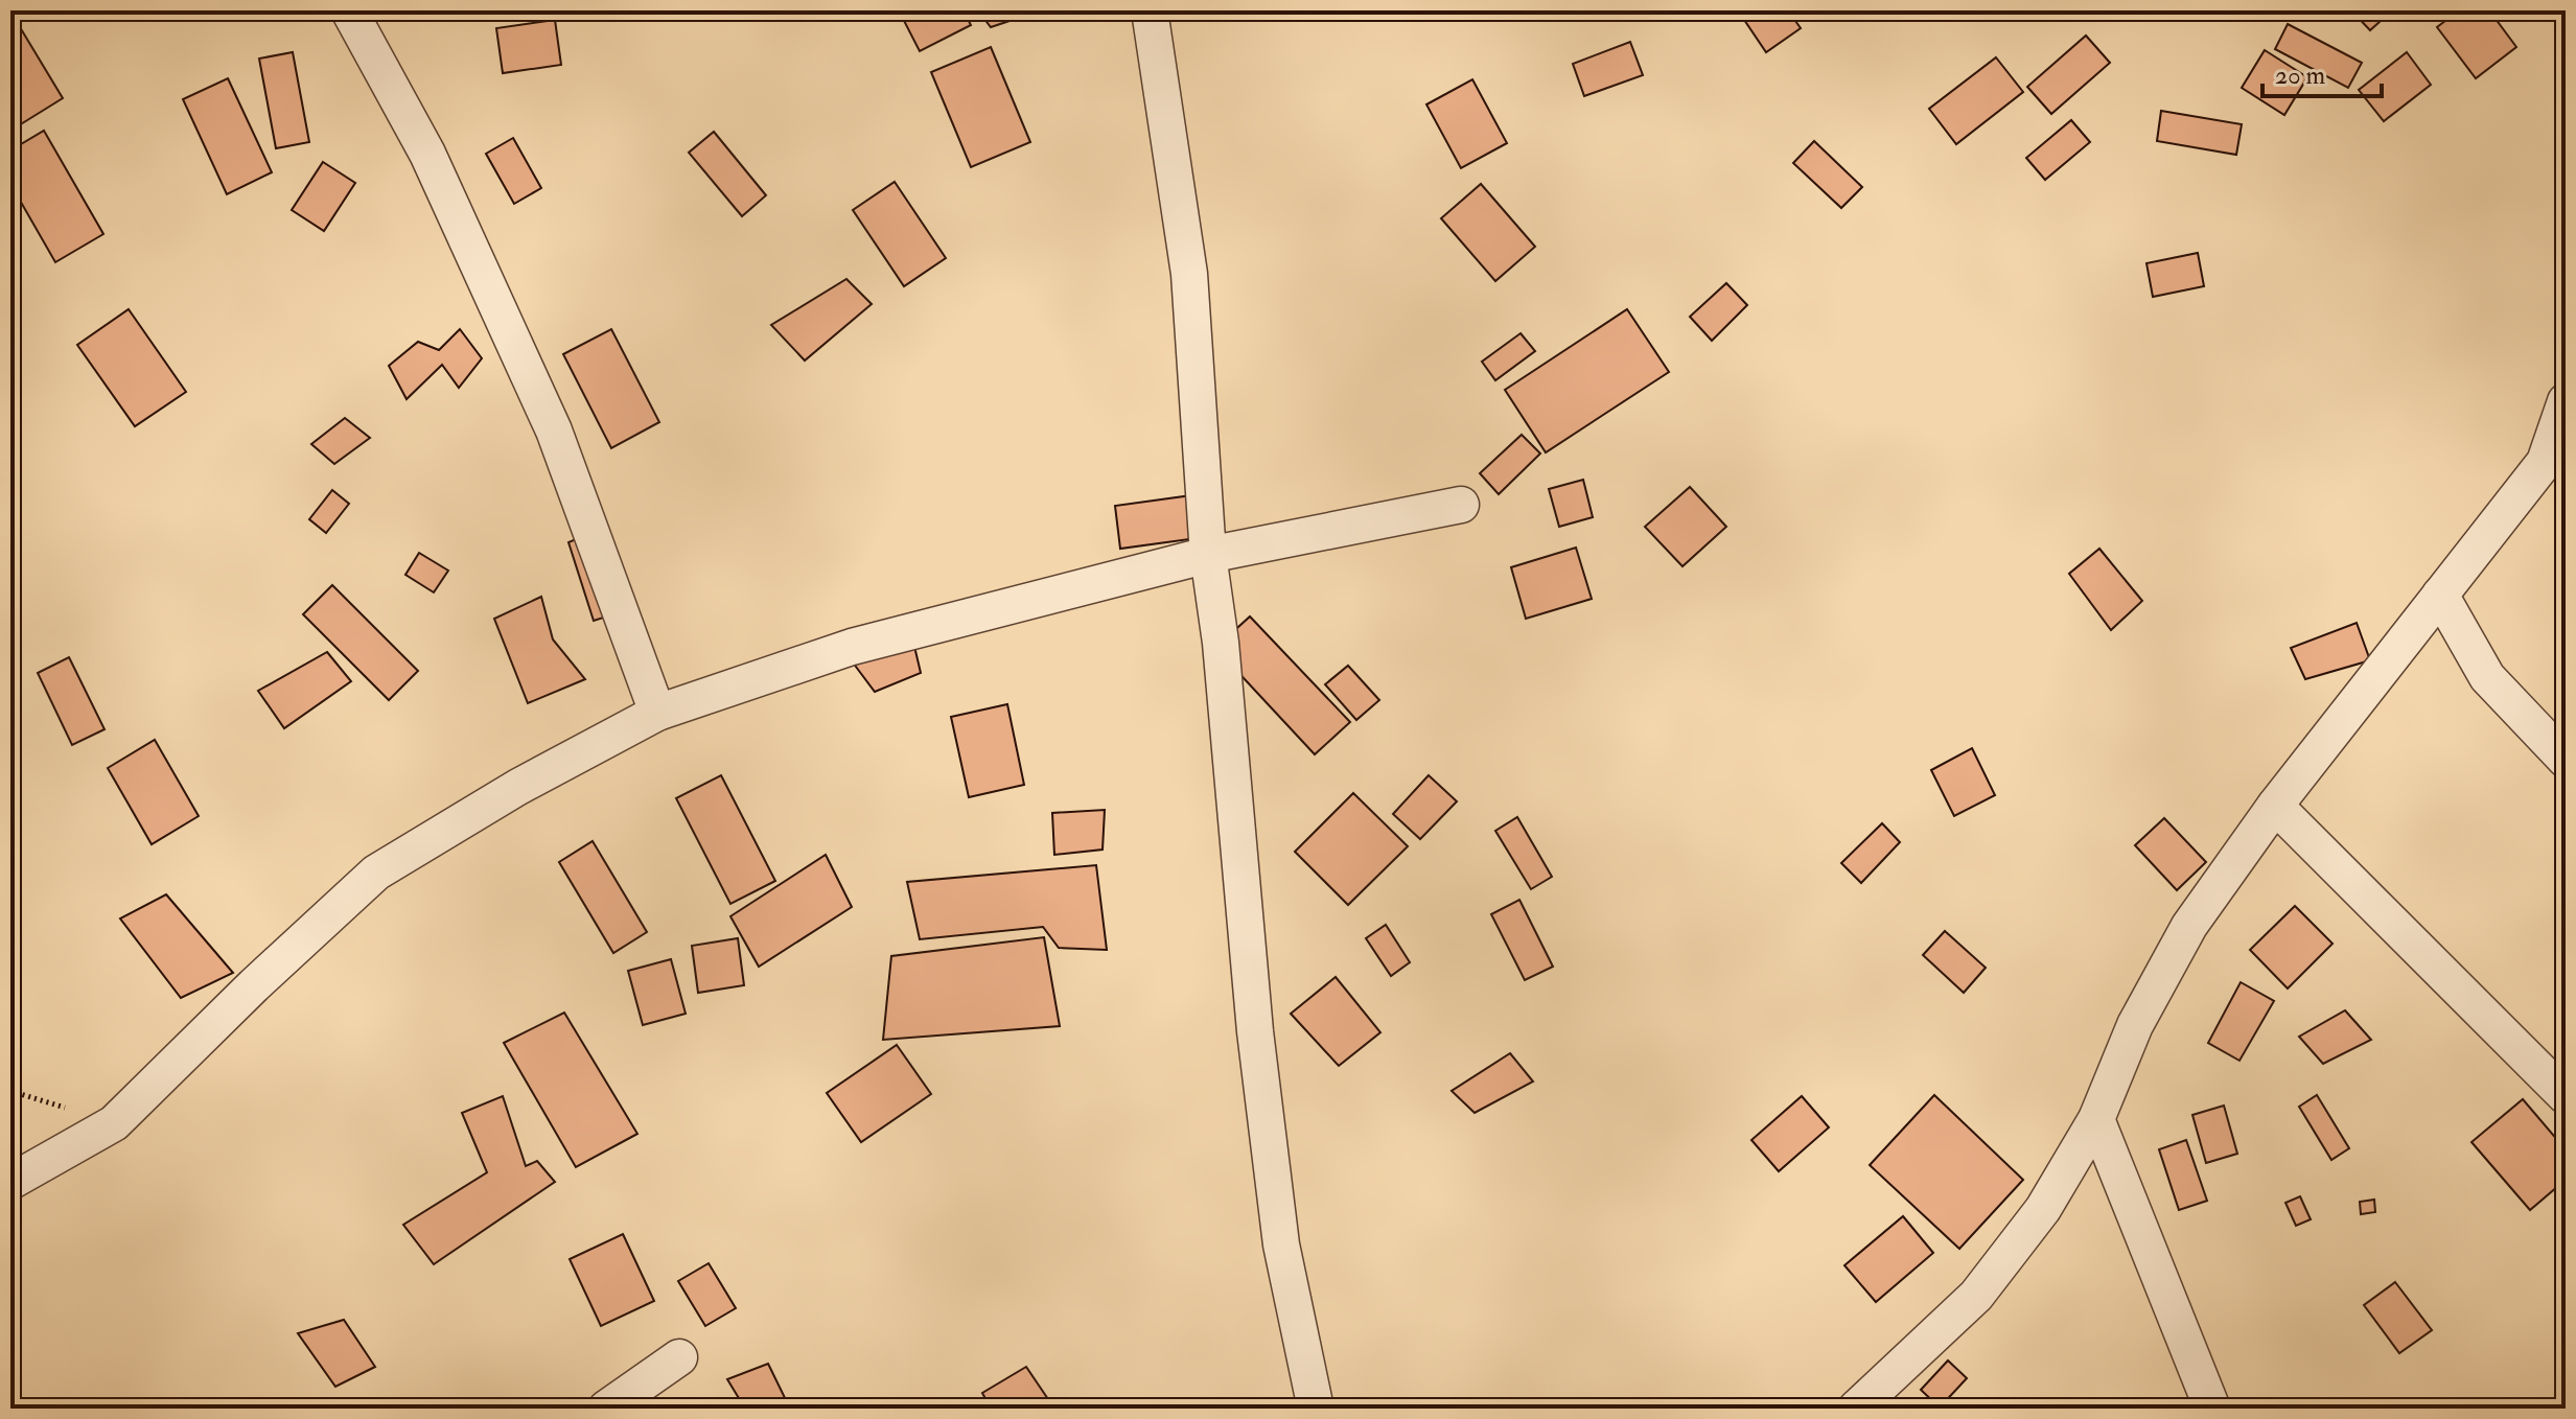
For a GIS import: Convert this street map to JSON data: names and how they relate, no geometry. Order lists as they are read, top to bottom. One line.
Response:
{"scale_bar":"20 m"}
